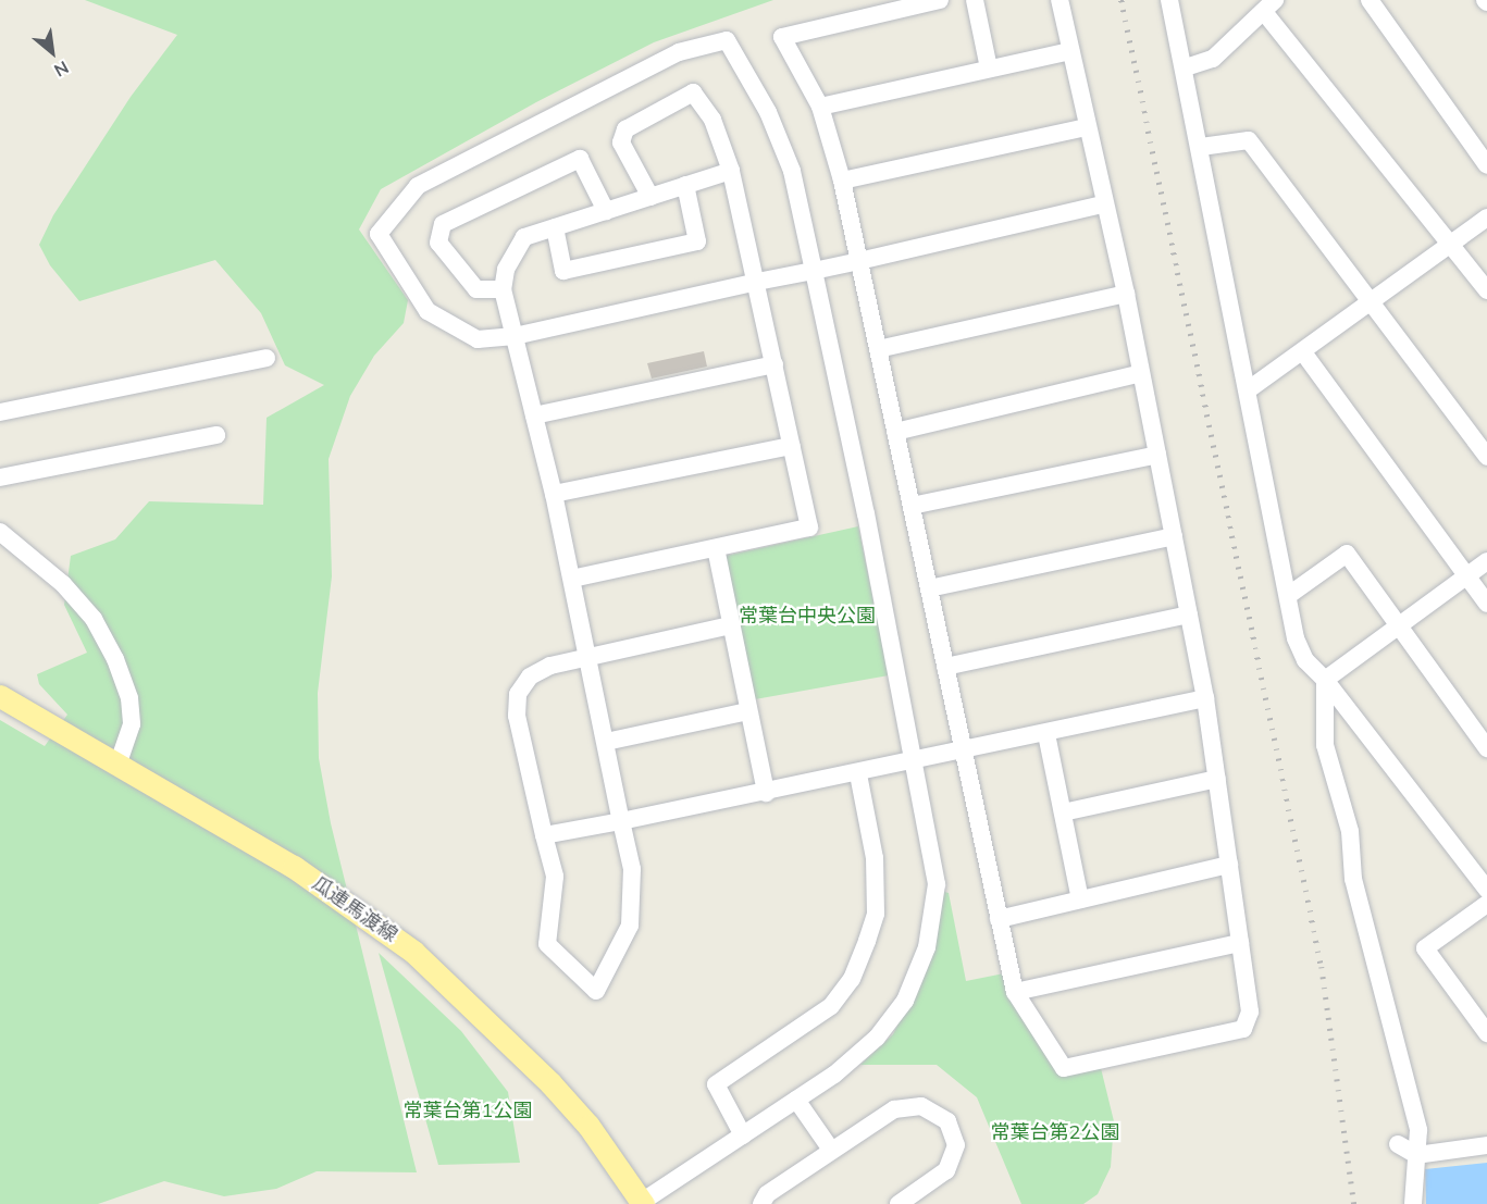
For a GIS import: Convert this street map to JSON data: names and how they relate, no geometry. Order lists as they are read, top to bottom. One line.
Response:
{"streets":{"main road":["瓜連馬渡線"]},"parks":["常葉台中央公園","常葉台第1公園","常葉台第2公園"],"north":"bottom right"}
